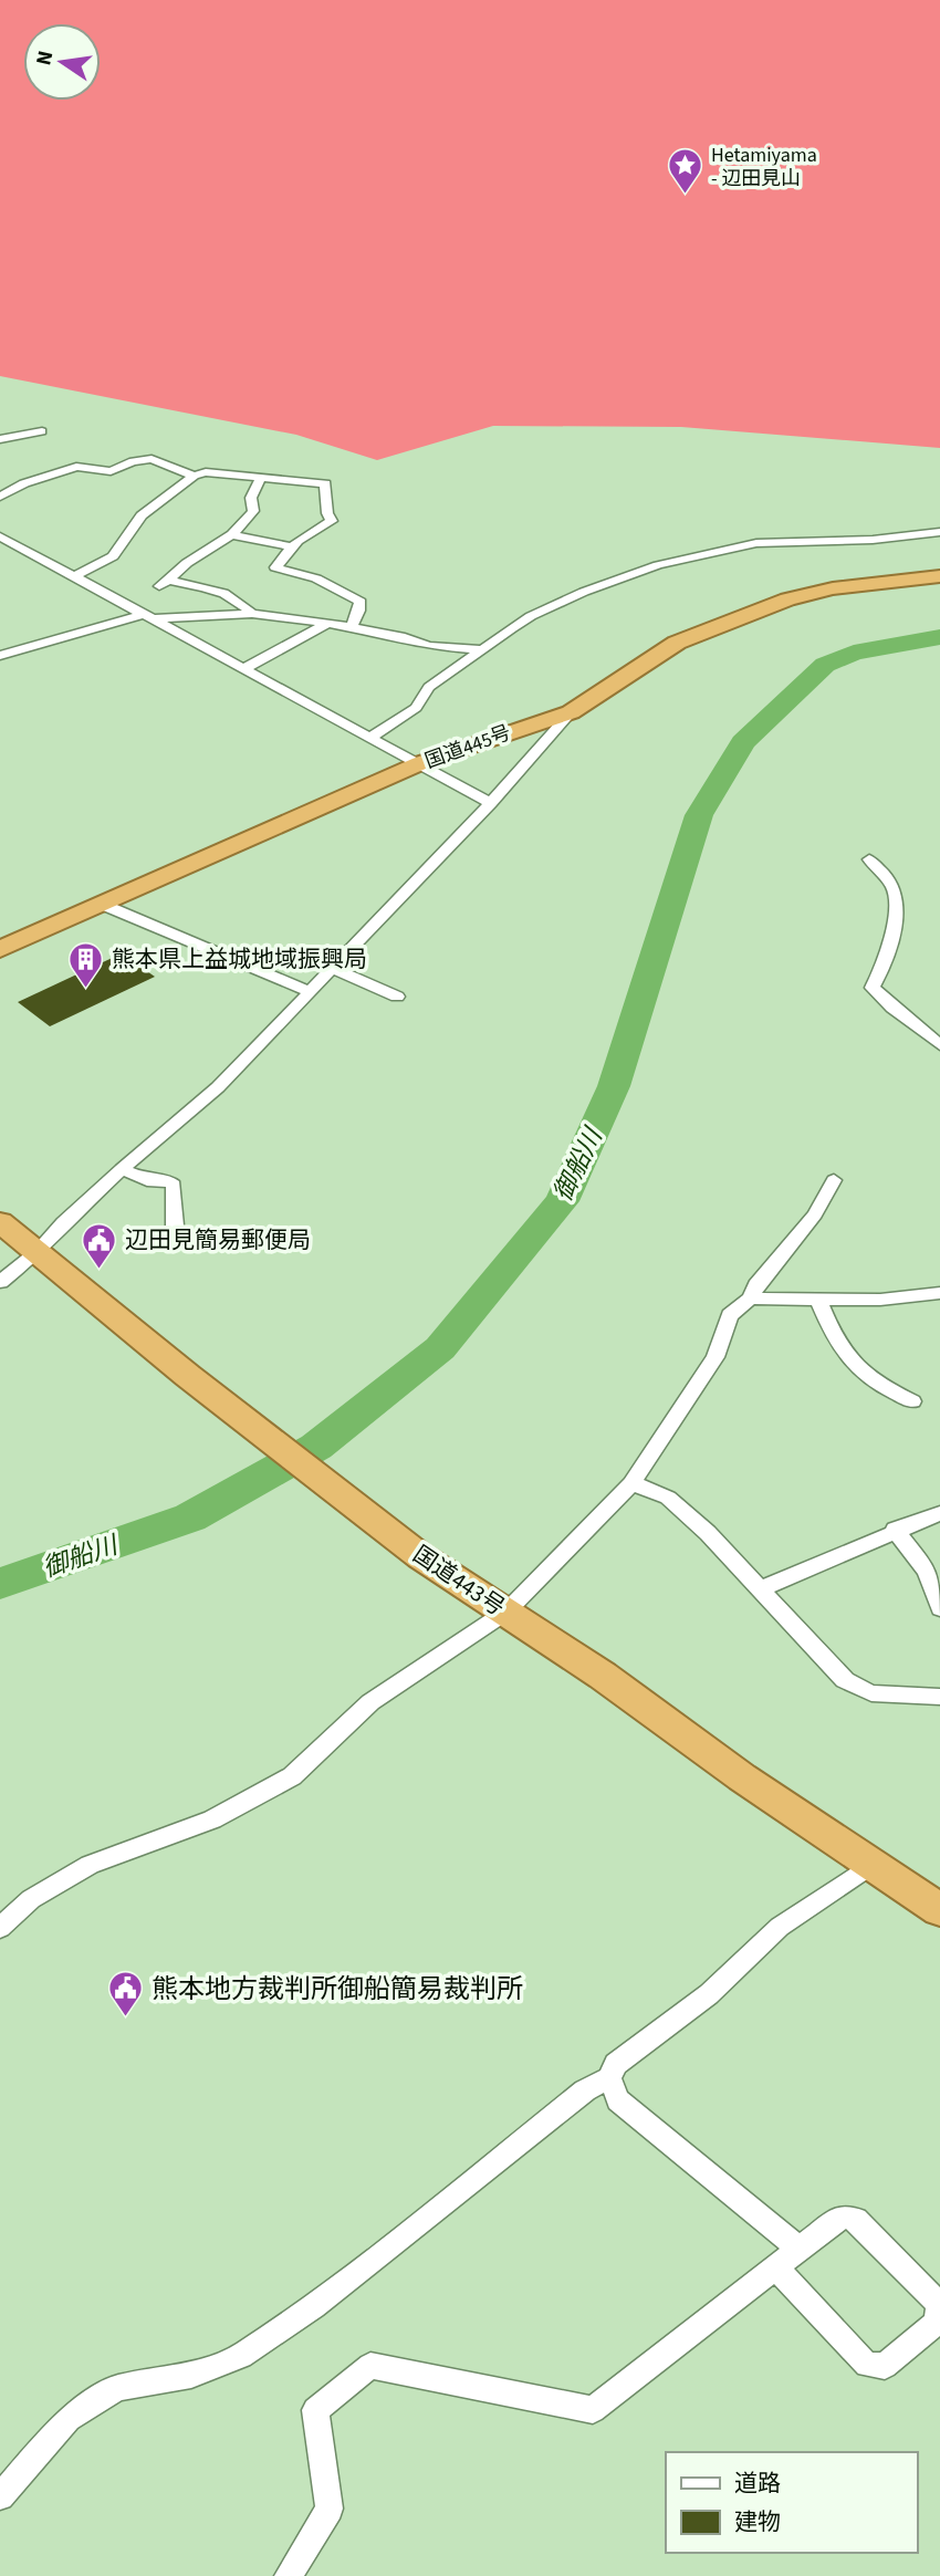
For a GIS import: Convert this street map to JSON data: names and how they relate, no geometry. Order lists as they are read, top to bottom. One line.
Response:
{"streets":{"highway":["国道445号","国道443号"]},"water":["御船川"],"places":{"place":["Hetamiyama - 辺田見山"],"building":["熊本県上益城地域振興局"],"public building":["辺田見簡易郵便局","熊本地方裁判所御船簡易裁判所"]},"legend":["道路","建物"],"north":"left"}
